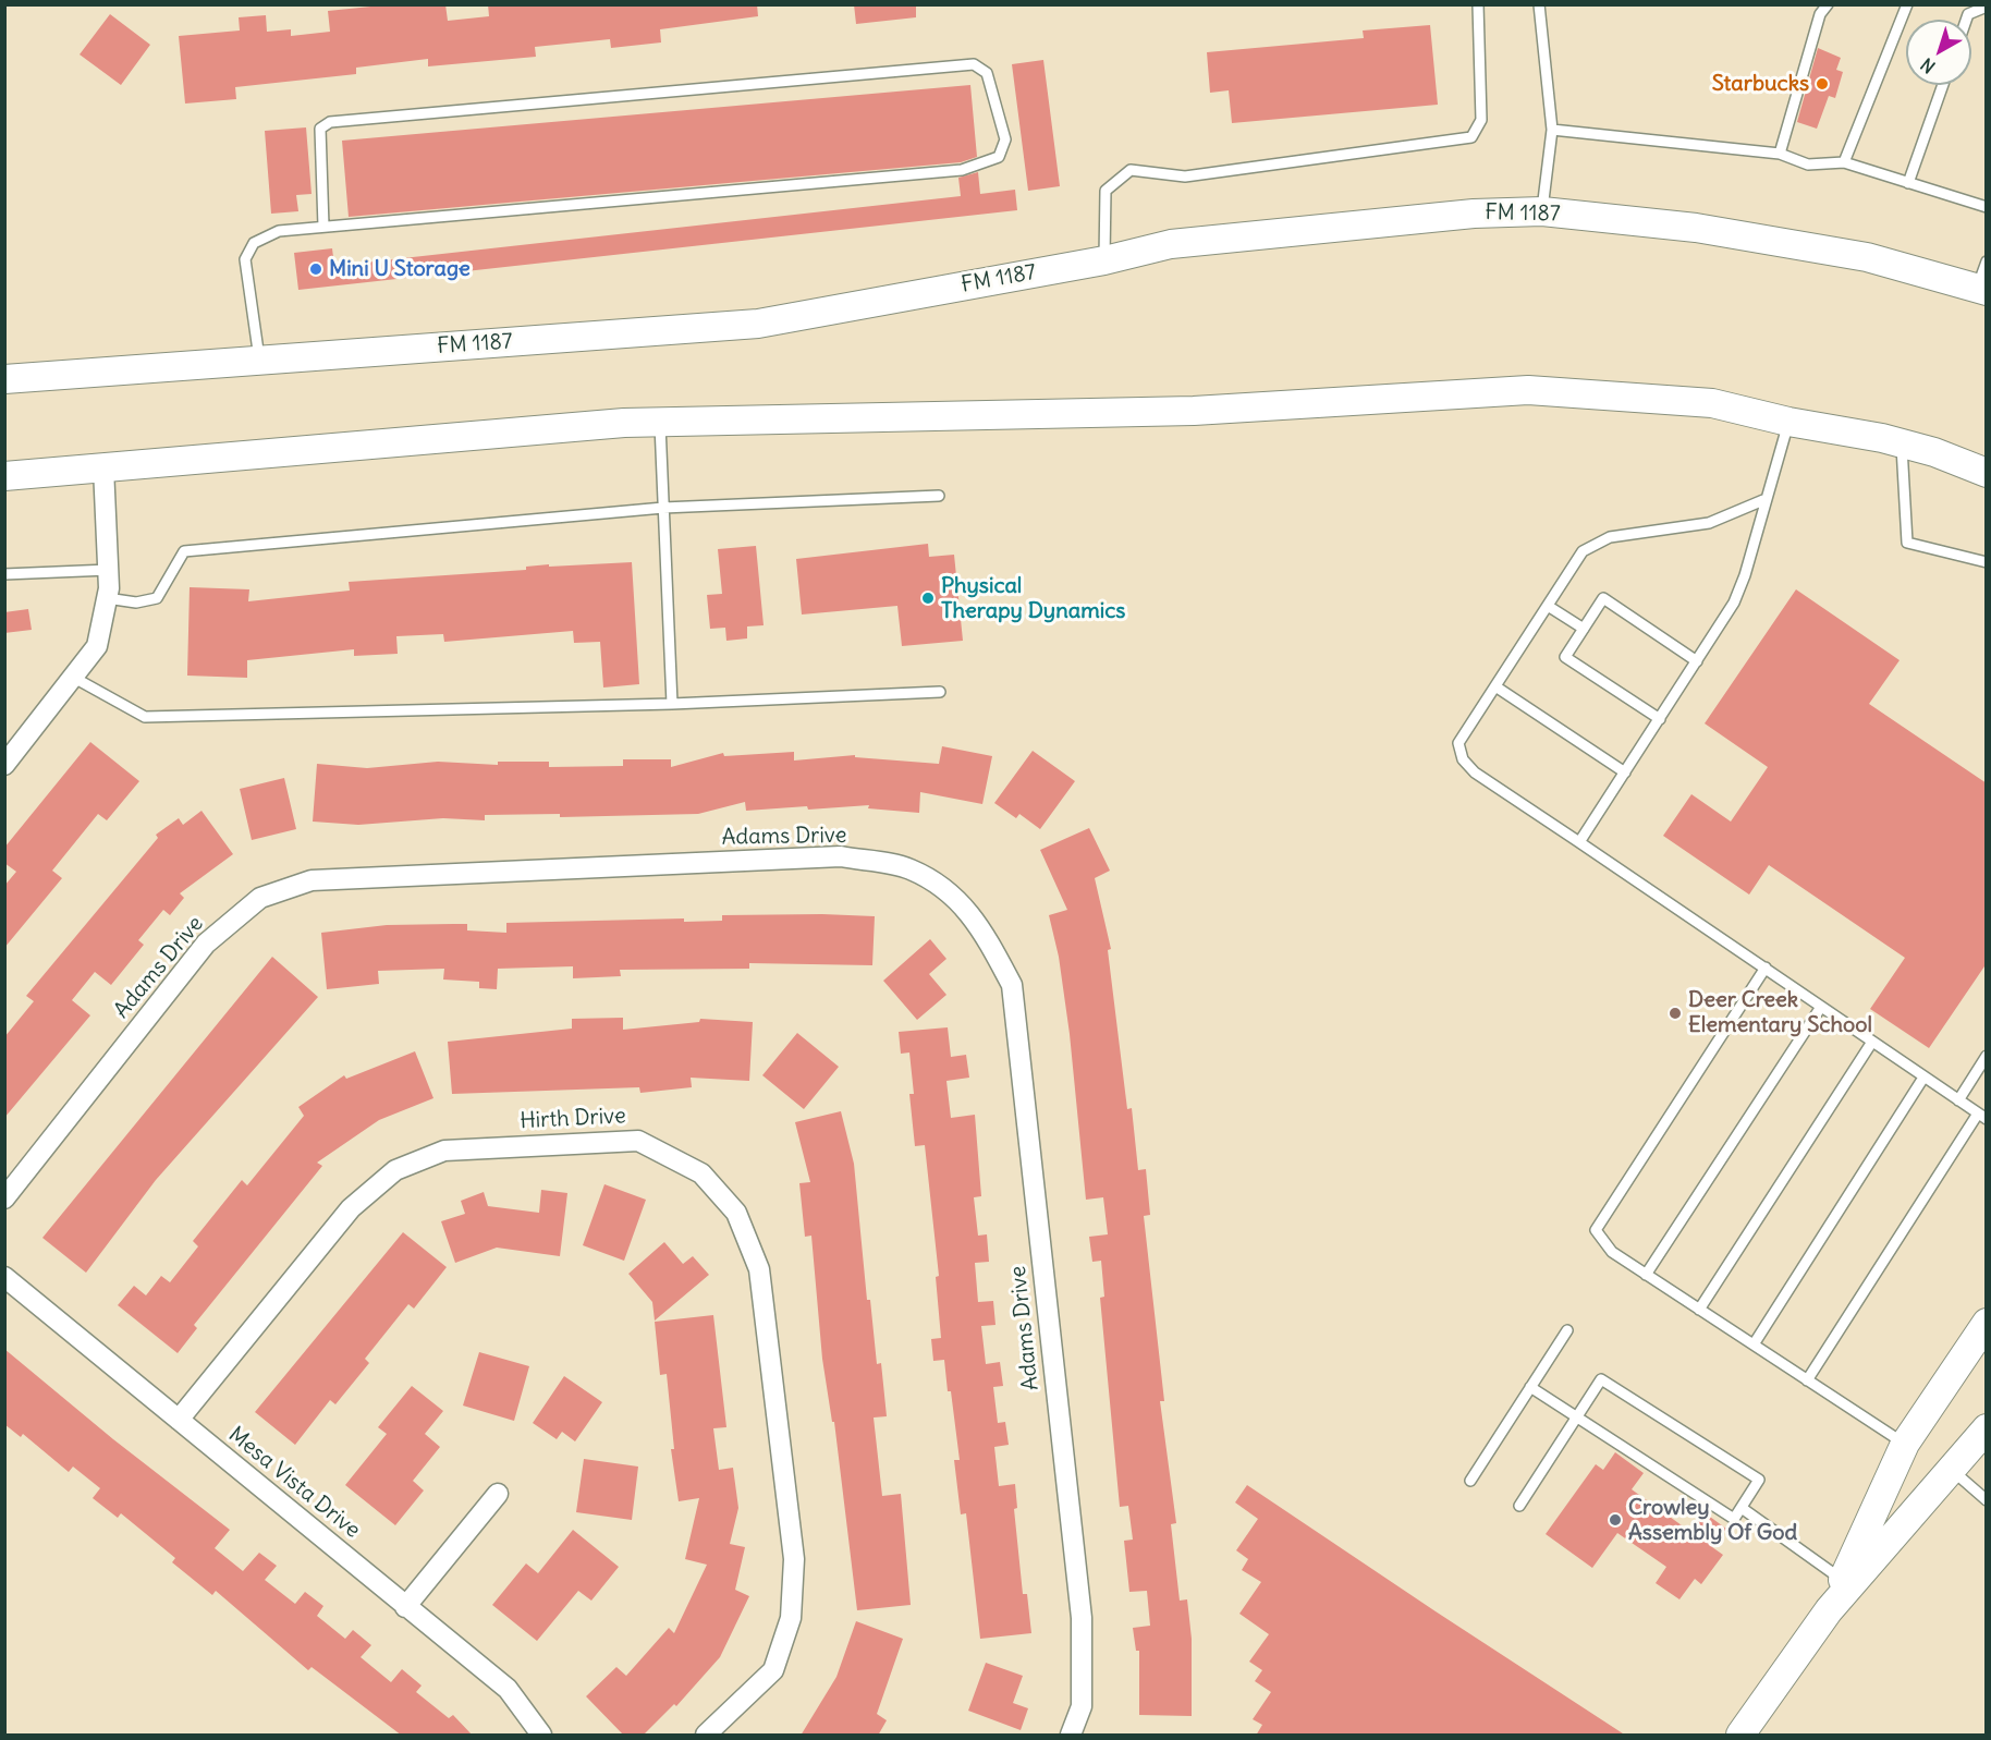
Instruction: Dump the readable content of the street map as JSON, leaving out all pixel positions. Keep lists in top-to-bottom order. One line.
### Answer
{"streets":{"main road":["FM 1187"],"street":["Adams Drive","Hirth Drive","Mesa Vista Drive"]},"crossings":[["Hirth Drive","Mesa Vista Drive"]],"places":["Starbucks","Mini U Storage","Physical Therapy Dynamics","Deer Creek Elementary School","Crowley Assembly Of God"],"north":"bottom left"}
